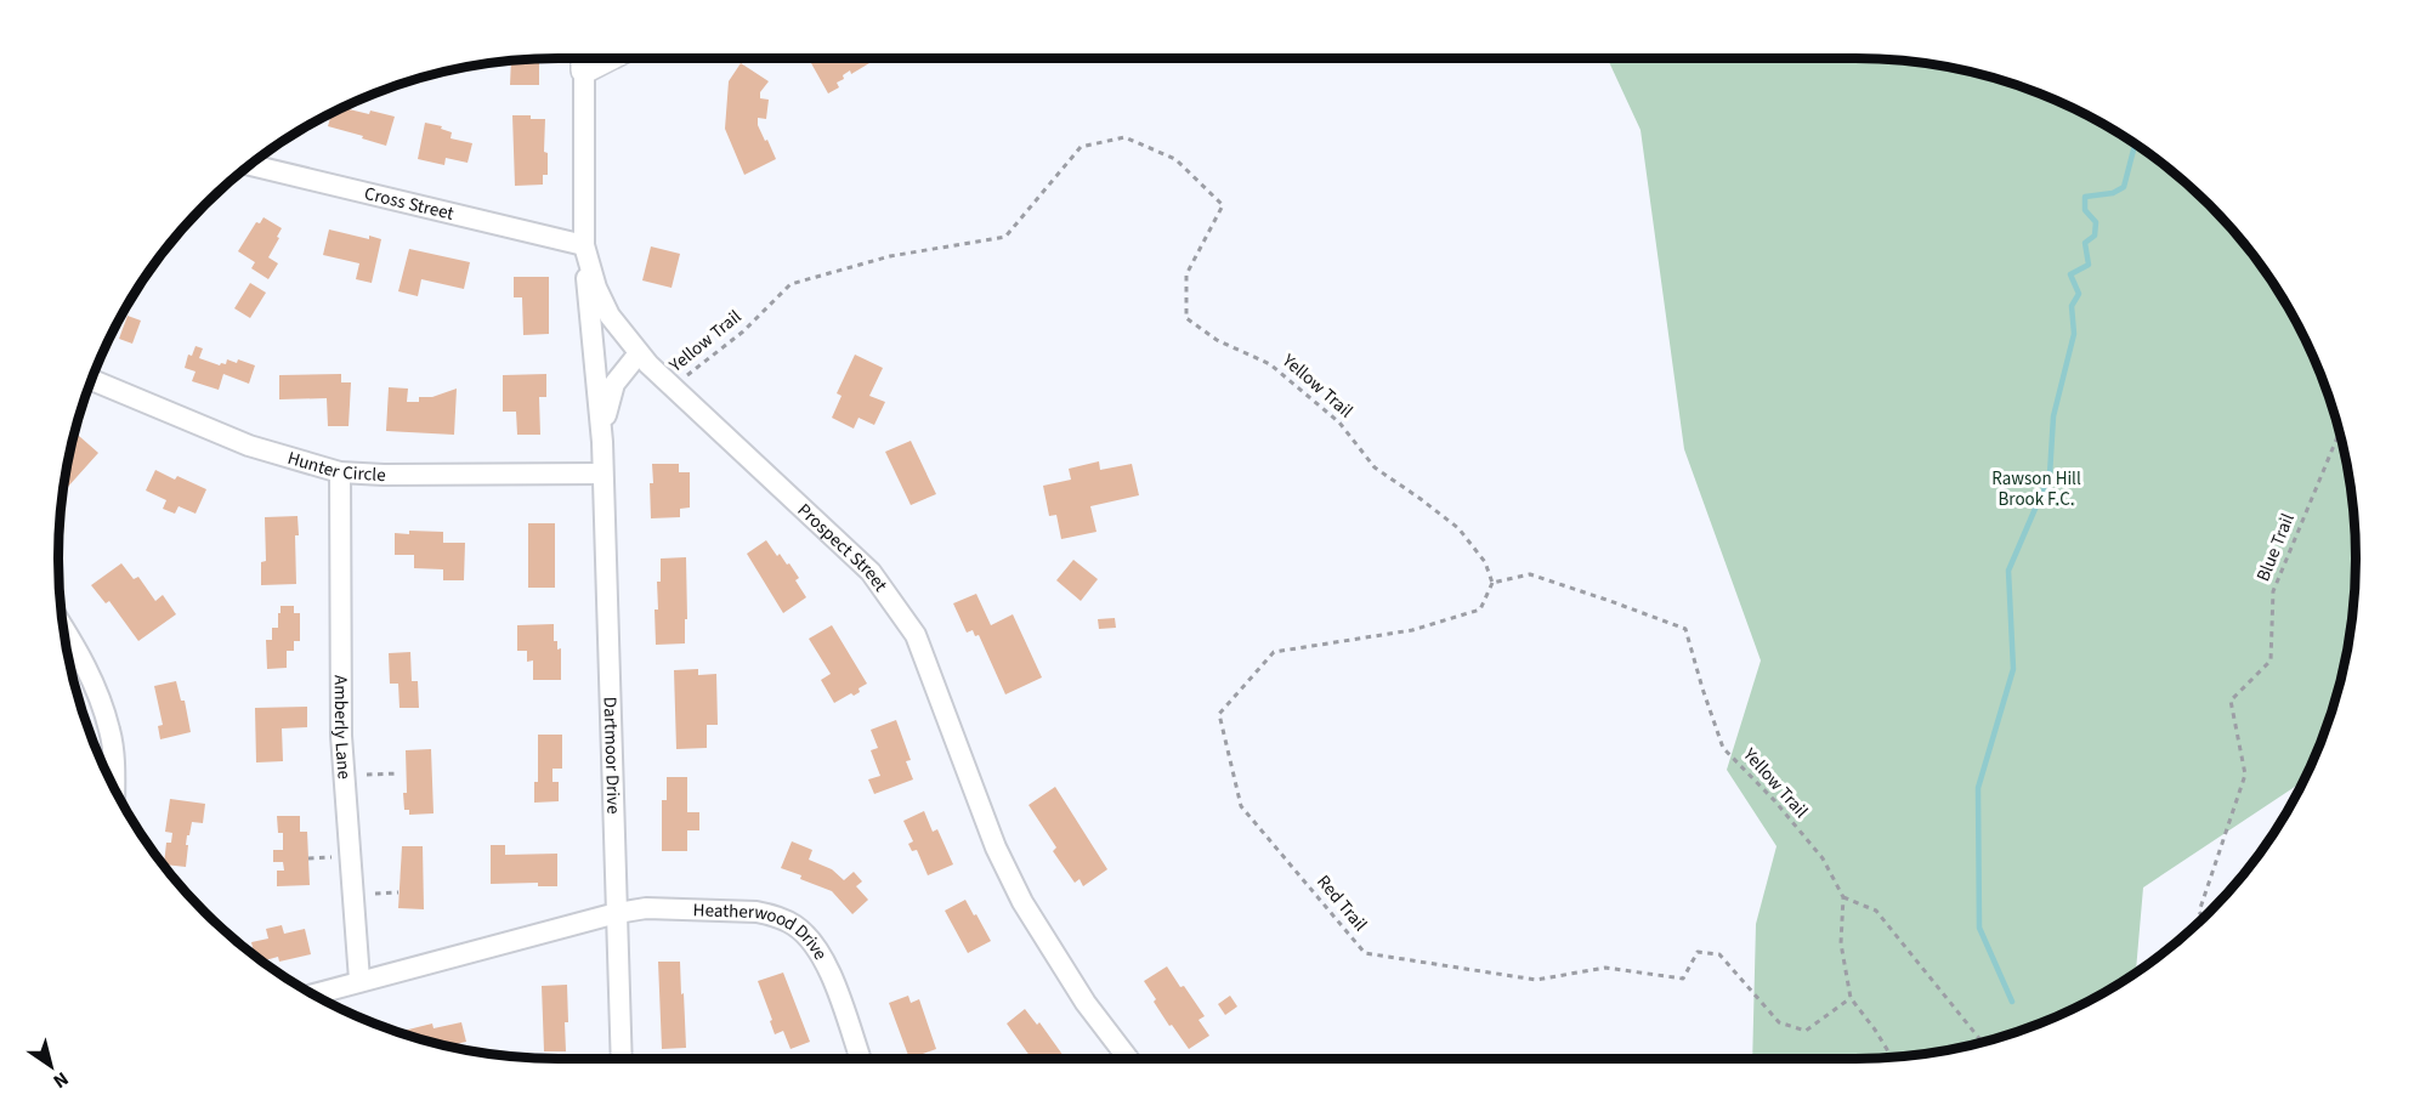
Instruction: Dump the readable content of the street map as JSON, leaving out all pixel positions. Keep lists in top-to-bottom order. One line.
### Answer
{"streets":{"street":["Cross Street","Hunter Circle","Prospect Street","Amberly Lane","Dartmoor Drive","Heatherwood Drive"],"path":["Yellow Trail","Blue Trail","Red Trail"]},"crossings":[["Cross Street","Prospect Street"],["Cross Street","Dartmoor Drive"],["Yellow Trail","Prospect Street"],["Yellow Trail","Red Trail"],["Hunter Circle","Amberly Lane"],["Hunter Circle","Dartmoor Drive"],["Prospect Street","Dartmoor Drive"],["Dartmoor Drive","Heatherwood Drive"]],"parks":["Rawson Hill Brook F.C."],"north":"bottom right"}
